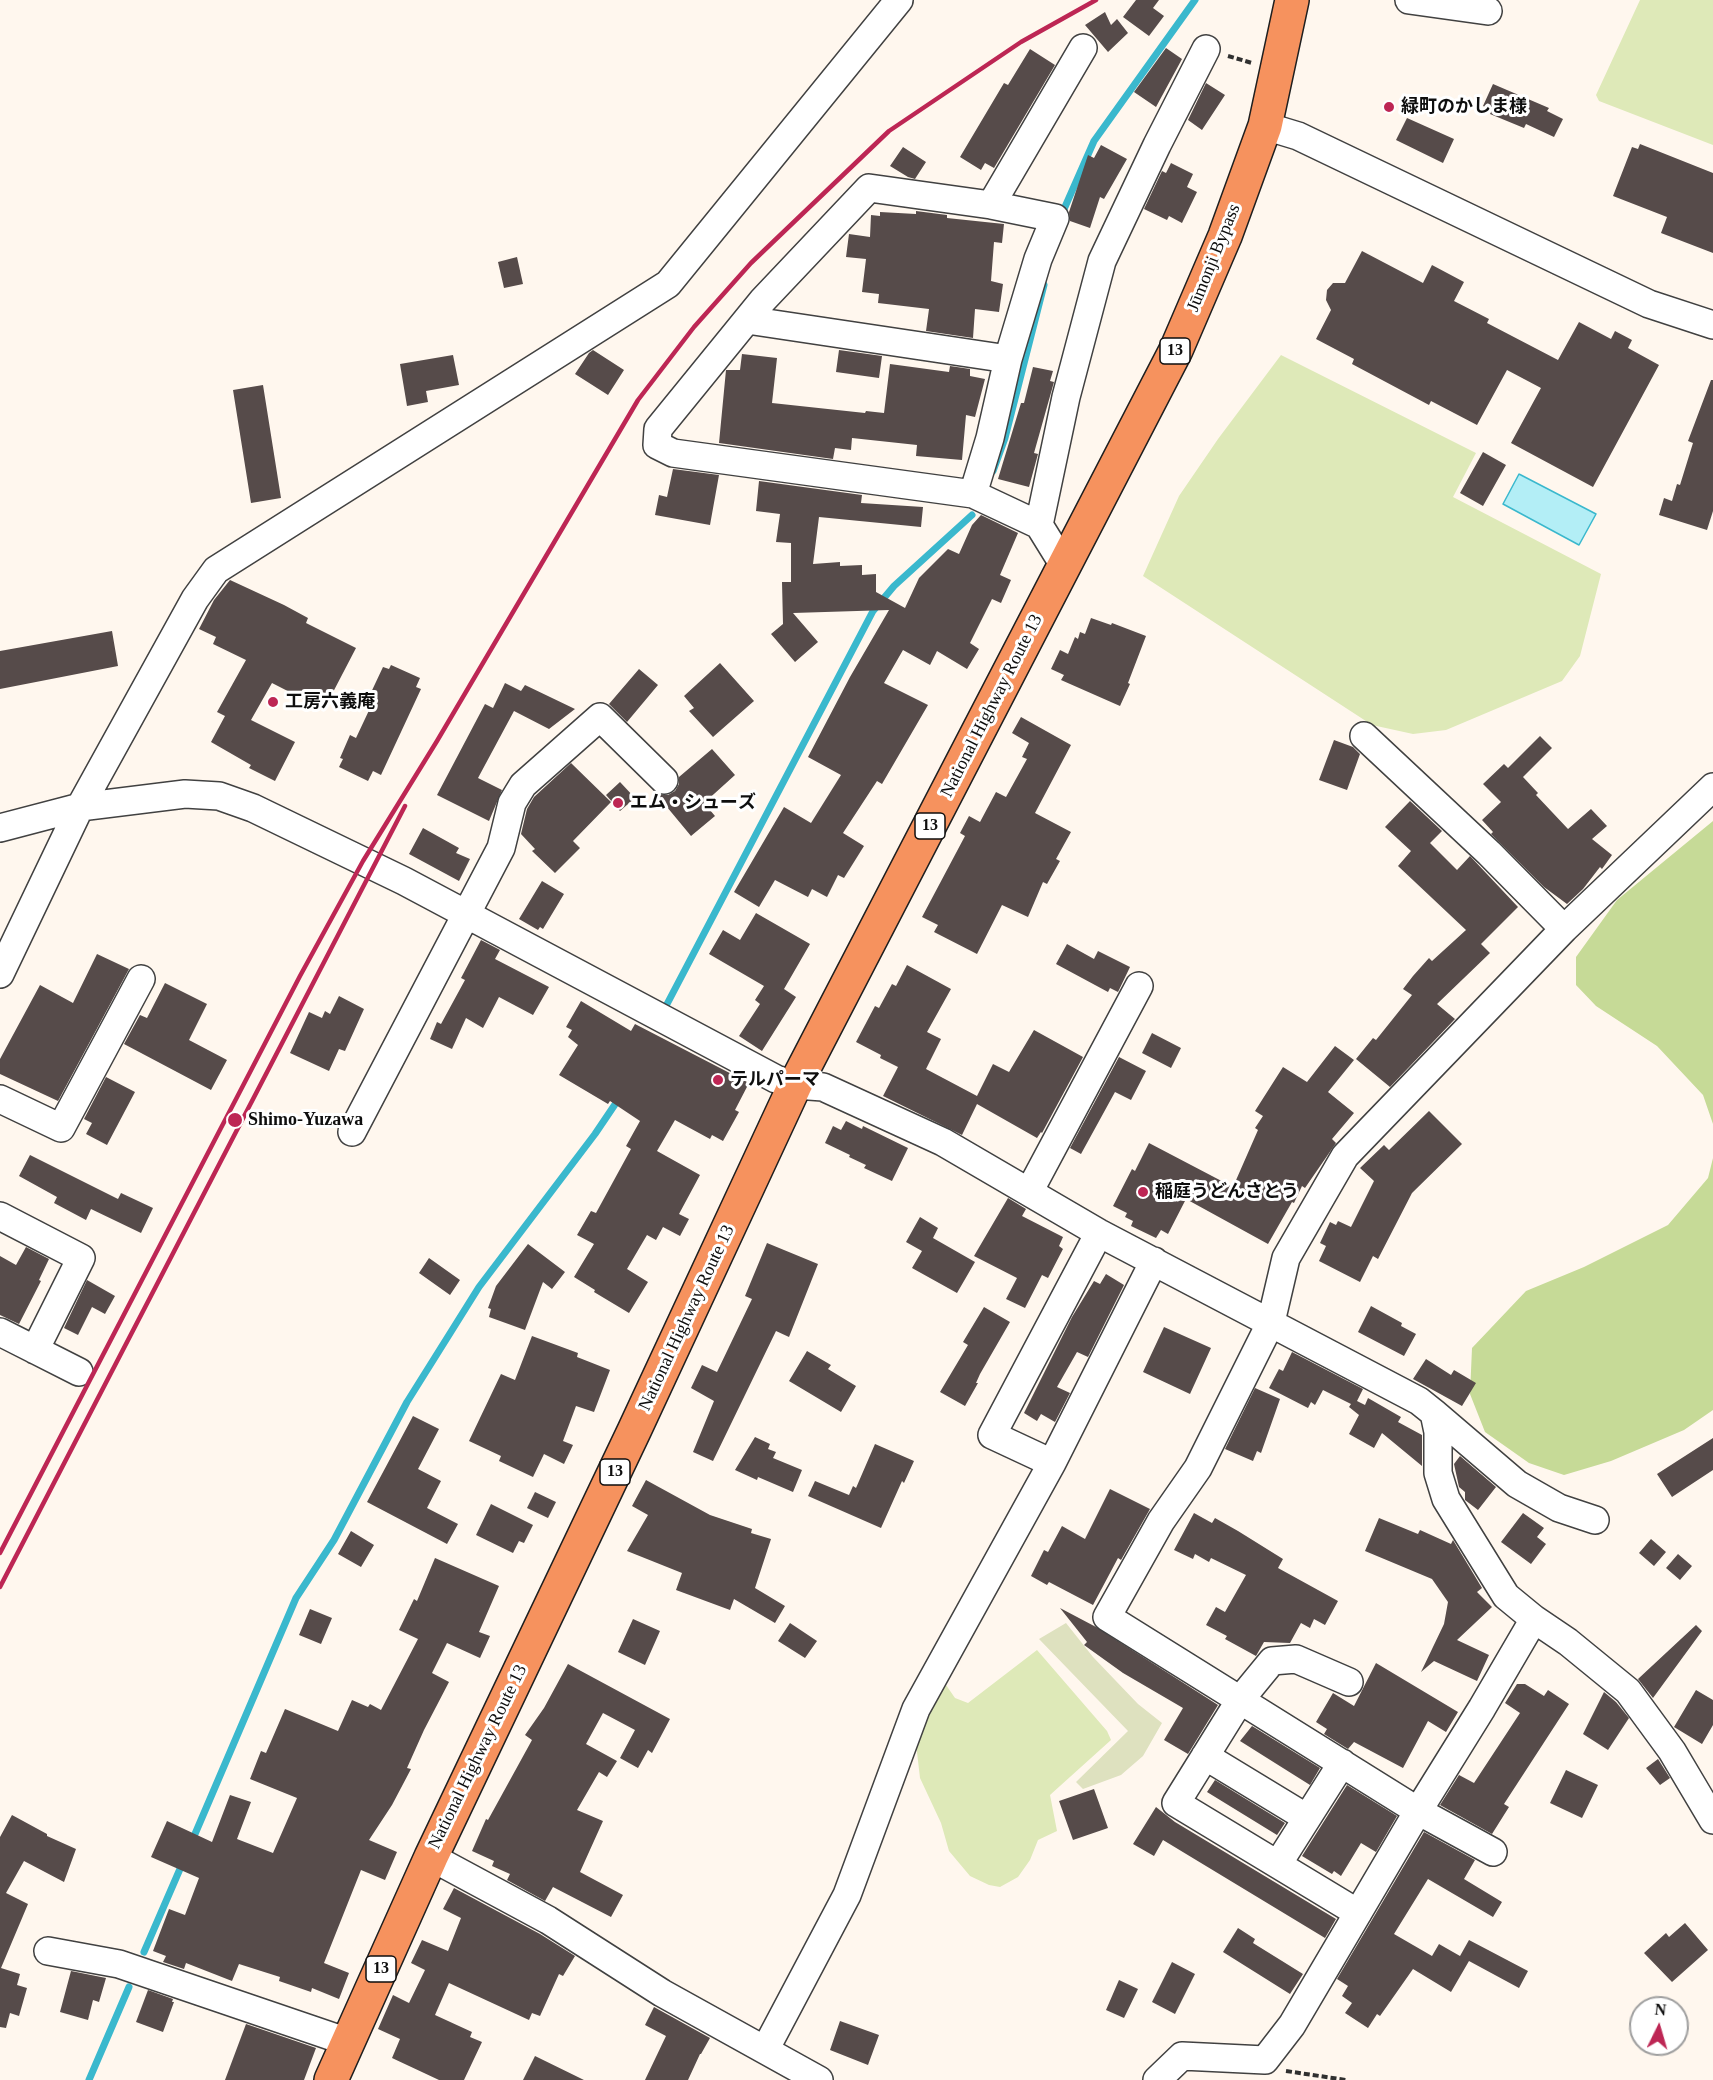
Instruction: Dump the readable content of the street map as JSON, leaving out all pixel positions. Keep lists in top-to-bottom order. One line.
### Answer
{"streets":{"highway":["Jūmonji Bypass","13","National Highway Route 13"]},"crossings":[["Jūmonji Bypass","National Highway Route 13"]],"places":["緑町のかしま様","工房六義庵","エム・シューズ","テルパーマ","Shimo-Yuzawa","稲庭うどんさとう"],"north":"top"}
